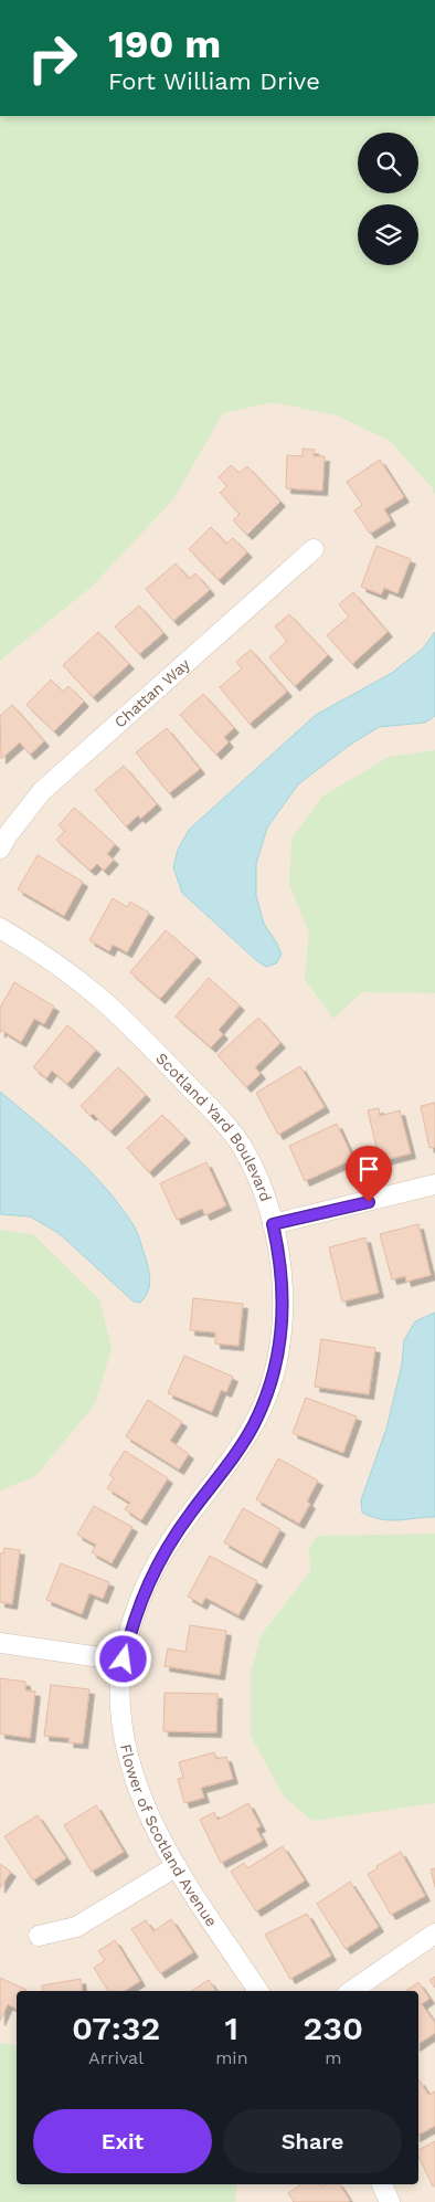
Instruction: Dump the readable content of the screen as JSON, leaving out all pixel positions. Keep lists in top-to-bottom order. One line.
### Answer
{"streets":{"street":["Chattan Way","Scotland Yard Boulevard","Flower of Scotland Avenue"]},"crossings":[["Scotland Yard Boulevard","Flower of Scotland Avenue"]],"page":{"turn":["190 m","Fort William Drive"],"eta":["07:32","Arrival","1","min","230","m"],"buttons":["Exit","Share"]}}
